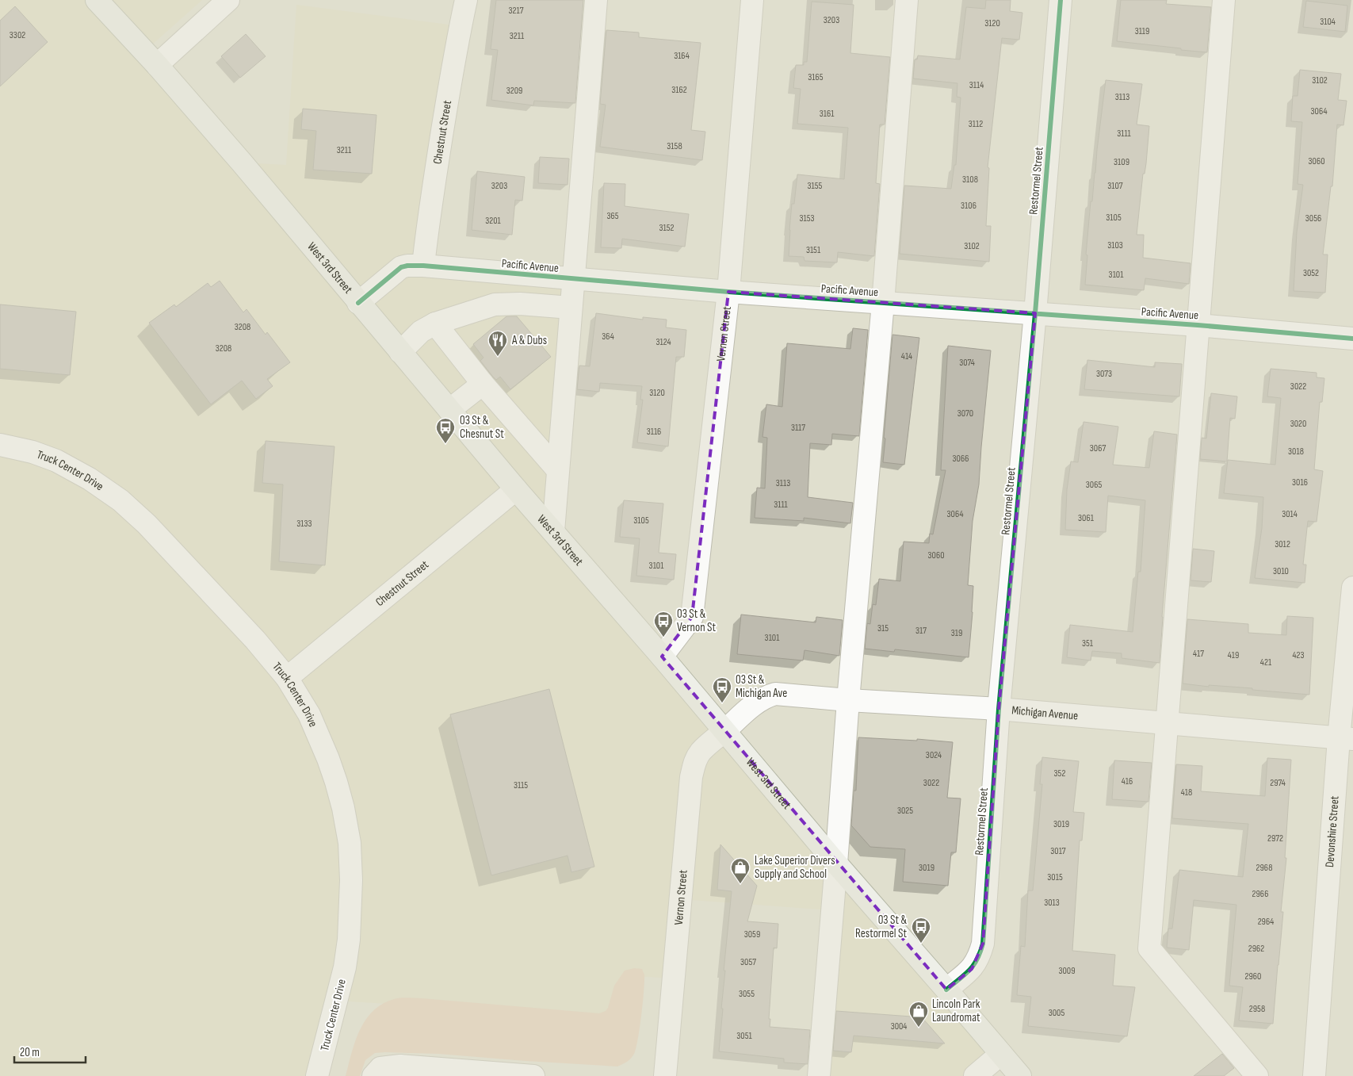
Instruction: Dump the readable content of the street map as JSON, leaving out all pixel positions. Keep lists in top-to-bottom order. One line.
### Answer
{"streets":{"main road":["West 3rd Street"],"street":["Chestnut Street","Restormel Street","Pacific Avenue","Vernon Street","Truck Center Drive","Michigan Avenue","Devonshire Street"]},"crossings":[["Chestnut Street","Pacific Avenue"],["Chestnut Street","West 3rd Street"],["Chestnut Street","Truck Center Drive"],["Restormel Street","Pacific Avenue"],["Restormel Street","West 3rd Street"],["Restormel Street","Michigan Avenue"],["Pacific Avenue","West 3rd Street"],["Pacific Avenue","Vernon Street"],["West 3rd Street","Vernon Street"],["West 3rd Street","Michigan Avenue"],["Vernon Street","Michigan Avenue"],["Michigan Avenue","Devonshire Street"]],"places":{"restaurant":["A & Dubs"],"bus stop":["03 St & Chesnut St","03 St & Vernon St","03 St & Michigan Ave","03 St & Restormel St"],"shop":["Lake Superior Divers Supply and School","Lincoln Park Laundromat"]},"house_numbers":["3217","3203","3104","3120","3119","3302","3211","3164","3165","3102","3114","3162","3209","3113","3064","3161","3112","3111","3158","3211","3060","3109","3108","3203","3155","3107","3106","365","3105","3153","3056","3201","3152","3103","3102","3151","3052","3101","3208","364","3124","3208","414","3074","3073","3022","3120","3070","3020","3117","3116","3067","3018","3066","3016","3113","3065","3111","3064","3014","3061","3105","3133","3012","3060","3101","3010","315","317","319","3101","351","417","419","423","421","3024","352","416","3022","2974","3115","418","3025","3019","2972","3017","3019","2968","3015","2966","3013","2964","3059","2962","3057","3009","2960","3055","2958","3005","3004","3051"],"scale_bar":"20 m"}
